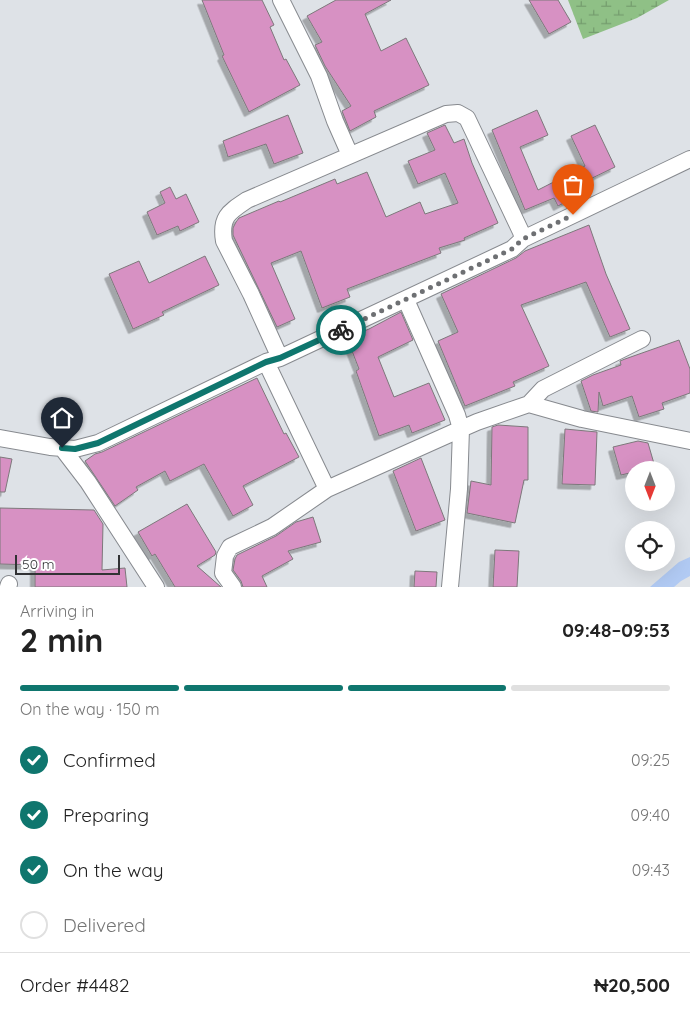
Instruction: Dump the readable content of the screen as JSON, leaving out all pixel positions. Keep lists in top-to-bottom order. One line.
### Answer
{"scale_bar":"50 m","north":"bottom","page":{"scale":"50 m","heading":["2 min","Arriving in","09:48–09:53"],"panel":["Order #4482","₦20,500"],"bar":"On the way · 150 m","list":[["Confirmed","09:25"],["Preparing","09:40"],["On the way","09:43"],"Delivered"]}}
